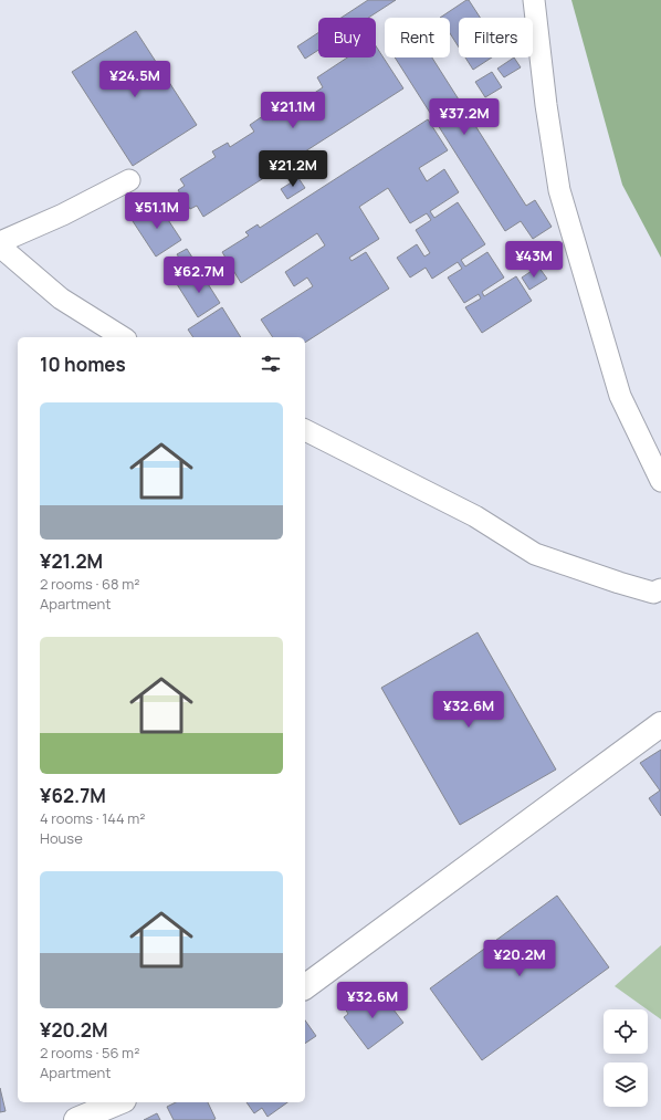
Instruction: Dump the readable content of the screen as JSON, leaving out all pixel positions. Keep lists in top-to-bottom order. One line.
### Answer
{"page":{"chip":["Buy","Rent","Filters"],"price":["¥24.5M","¥21.1M","¥37.2M","¥21.2M","¥51.1M","¥43M","¥62.7M","¥32.6M","¥20.2M","¥32.6M"],"heading":"10 homes","list":[{"name":"¥21.2M","note":"2 rooms · 68 m² · Apartment"},{"name":"¥62.7M","note":"4 rooms · 144 m² · House"},{"name":"¥20.2M","note":"2 rooms · 56 m² · Apartment"}]}}
